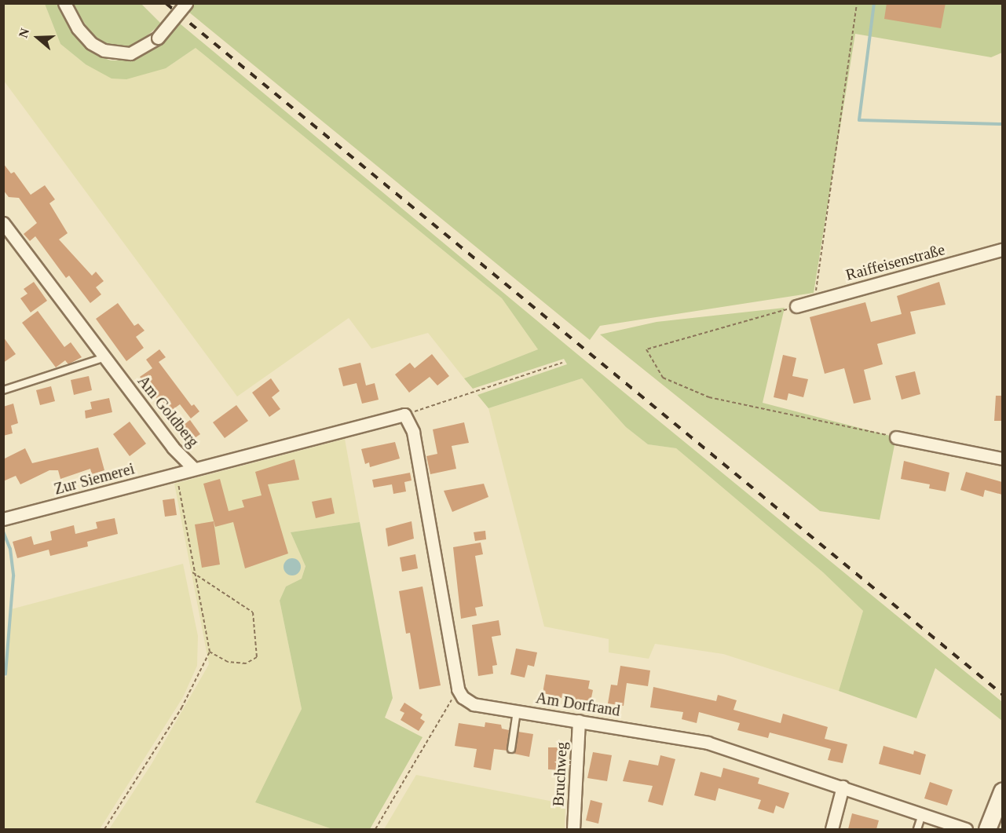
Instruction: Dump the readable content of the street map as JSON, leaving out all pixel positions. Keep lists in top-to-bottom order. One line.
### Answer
{"streets":{"street":["Raiffeisenstraße","Am Goldberg","Zur Siemerei","Am Dorfrand","Bruchweg"]},"crossings":[["Am Goldberg","Zur Siemerei"],["Am Dorfrand","Bruchweg"]],"north":"left"}
